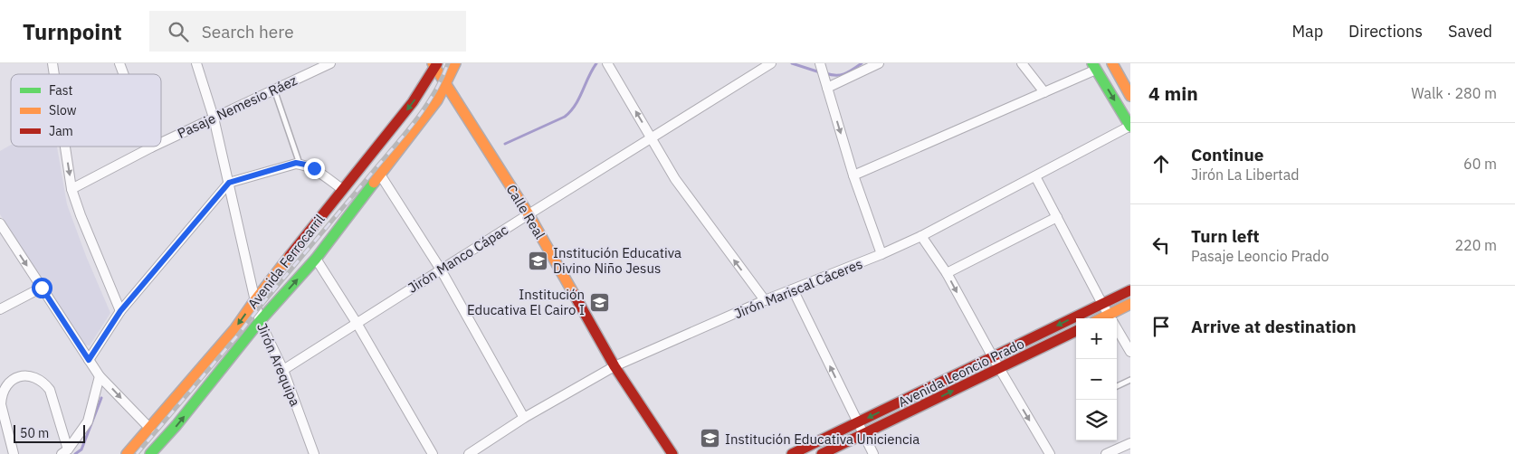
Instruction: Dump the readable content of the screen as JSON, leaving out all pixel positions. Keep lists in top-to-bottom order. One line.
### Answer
{"streets":{"main road":["Calle Real","Avenida Ferrocarril","Avenida Leoncio Prado"],"street":["Pasaje Nemesio Ráez","Jirón Manco Cápac","Jirón Mariscal Cáceres","Jirón Arequipa"]},"crossings":[["Pasaje Nemesio Ráez","Jirón Arequipa"],["Calle Real","Jirón Manco Cápac"],["Calle Real","Avenida Ferrocarril"],["Calle Real","Jirón Mariscal Cáceres"],["Jirón Manco Cápac","Jirón Arequipa"],["Avenida Ferrocarril","Jirón Arequipa"]],"places":{"school or university":["Institución Educativa Divino Niño Jesus","Institución Educativa El Cairo I","Institución Educativa Uniciencia"]},"legend":["Fast","Slow","Jam"],"scale_bar":"50 m","page":{"header":"Turnpoint","search":"Search here","nav":["Map","Directions","Saved"],"heading":["4 min","Walk · 280 m"],"list":[["Continue","Jirón La Libertad","60 m"],["Turn left","Pasaje Leoncio Prado","220 m"],"Arrive at destination"],"map_buttons":["+","−"],"scale":"50 m"}}
